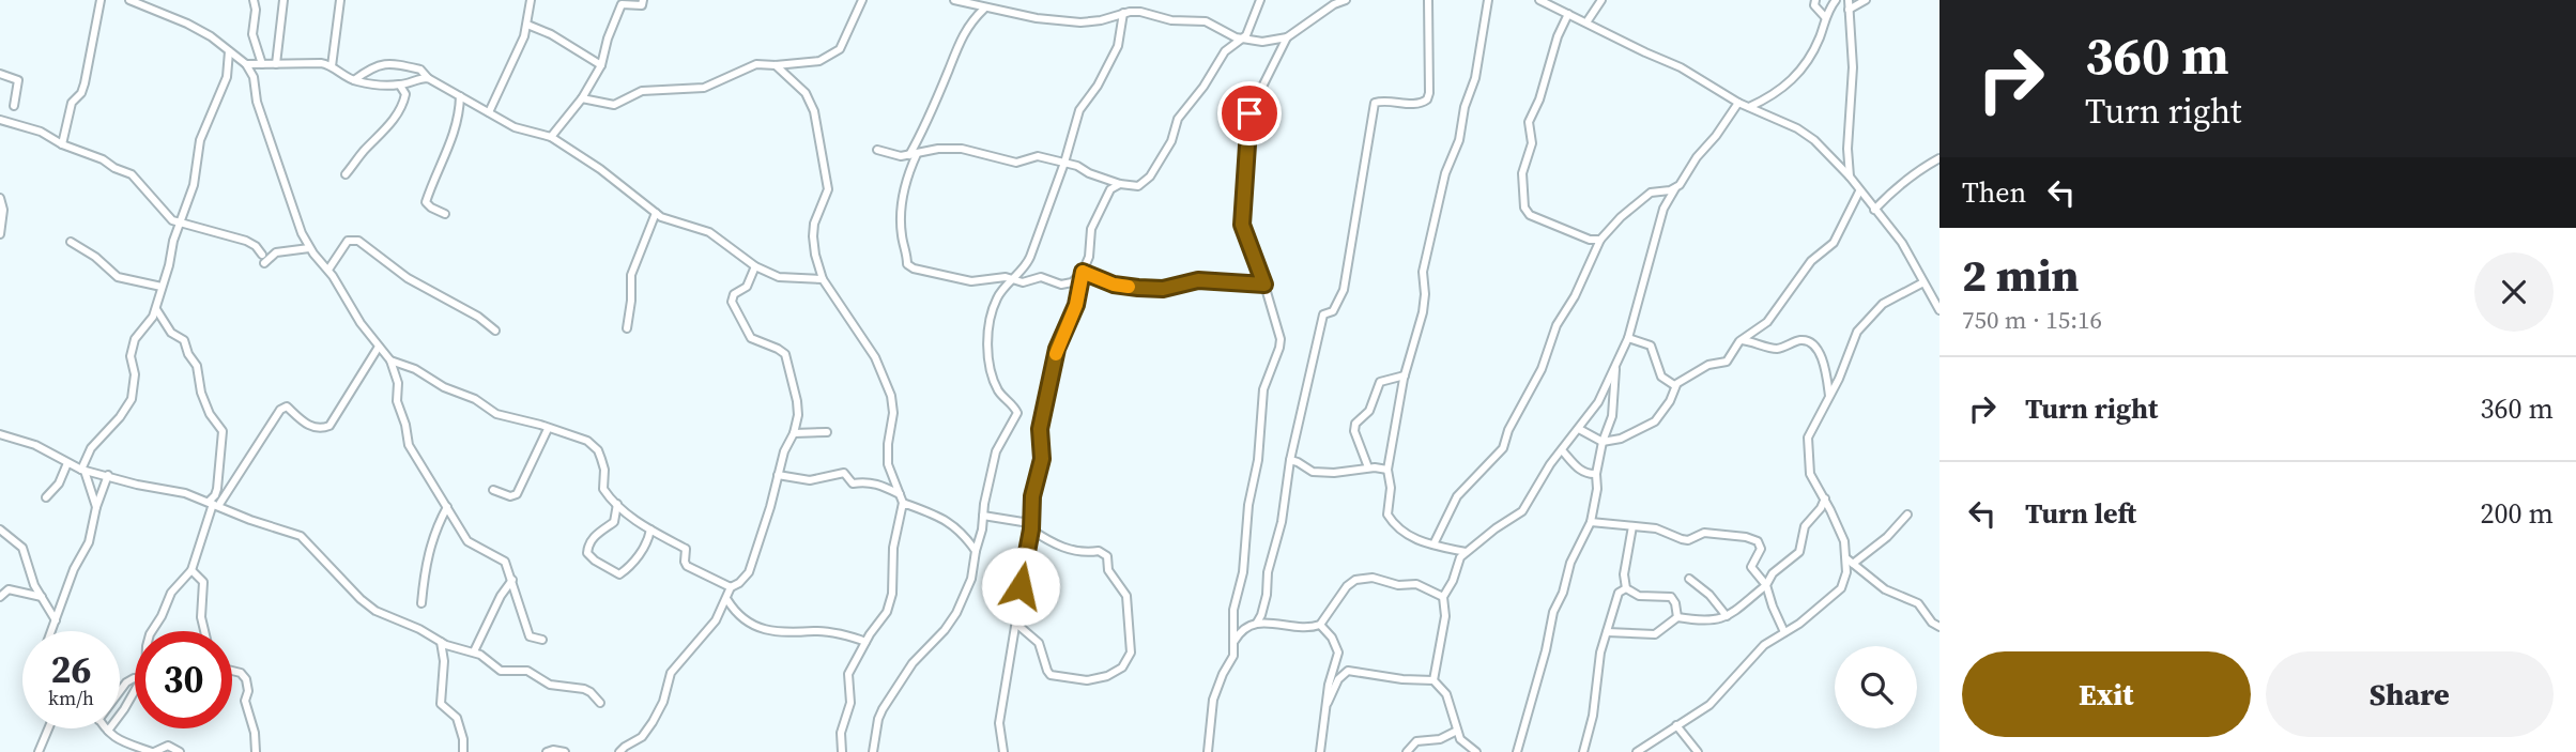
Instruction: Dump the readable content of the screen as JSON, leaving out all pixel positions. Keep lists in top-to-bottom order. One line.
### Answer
{"page":{"turn":["360 m","Turn right"],"then":"Then","heading":["2 min","750 m · 15:16"],"list":[{"name":"Turn right","value":"360 m"},{"name":"Turn left","value":"200 m"}],"speed":"26 km/h","limit":"30","buttons":["Exit","Share"]}}
